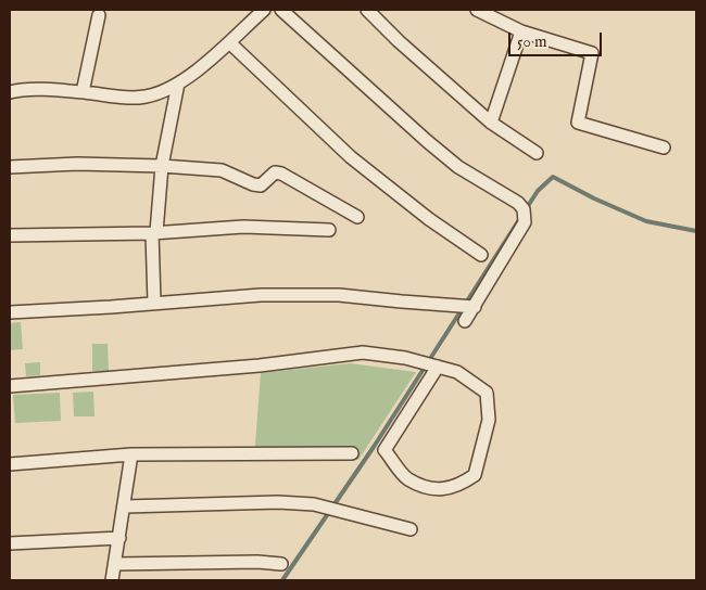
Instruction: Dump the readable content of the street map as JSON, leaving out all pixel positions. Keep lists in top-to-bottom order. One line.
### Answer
{"scale_bar":"50 m"}
